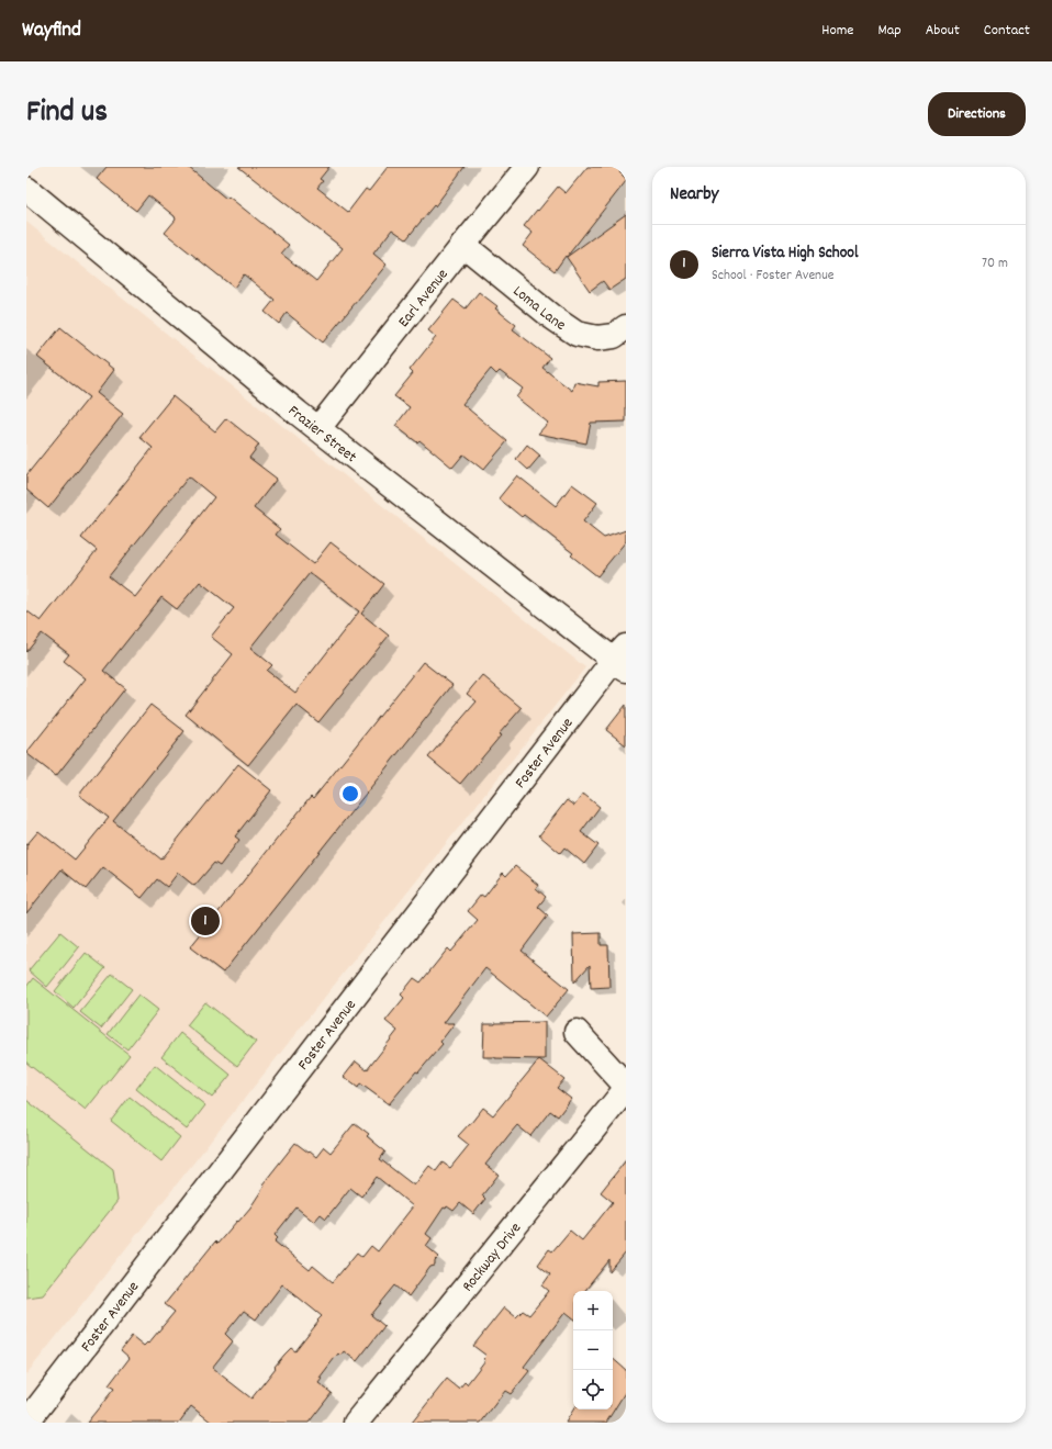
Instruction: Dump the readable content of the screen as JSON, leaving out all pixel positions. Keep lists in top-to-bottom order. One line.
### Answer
{"streets":{"street":["Earl Avenue","Loma Lane","Frazier Street","Foster Avenue","Rockway Drive"]},"crossings":[["Earl Avenue","Loma Lane"],["Earl Avenue","Frazier Street"],["Frazier Street","Foster Avenue"]],"page":{"header":"Wayfind","nav":["Home","Map","About","Contact"],"title":"Find us","buttons":"Directions","heading":"Nearby","list":[{"mark":"1","name":"Sierra Vista High School","note":"School · Foster Avenue","value":"70 m"}],"pins":"1","map_buttons":["+","−"]}}
